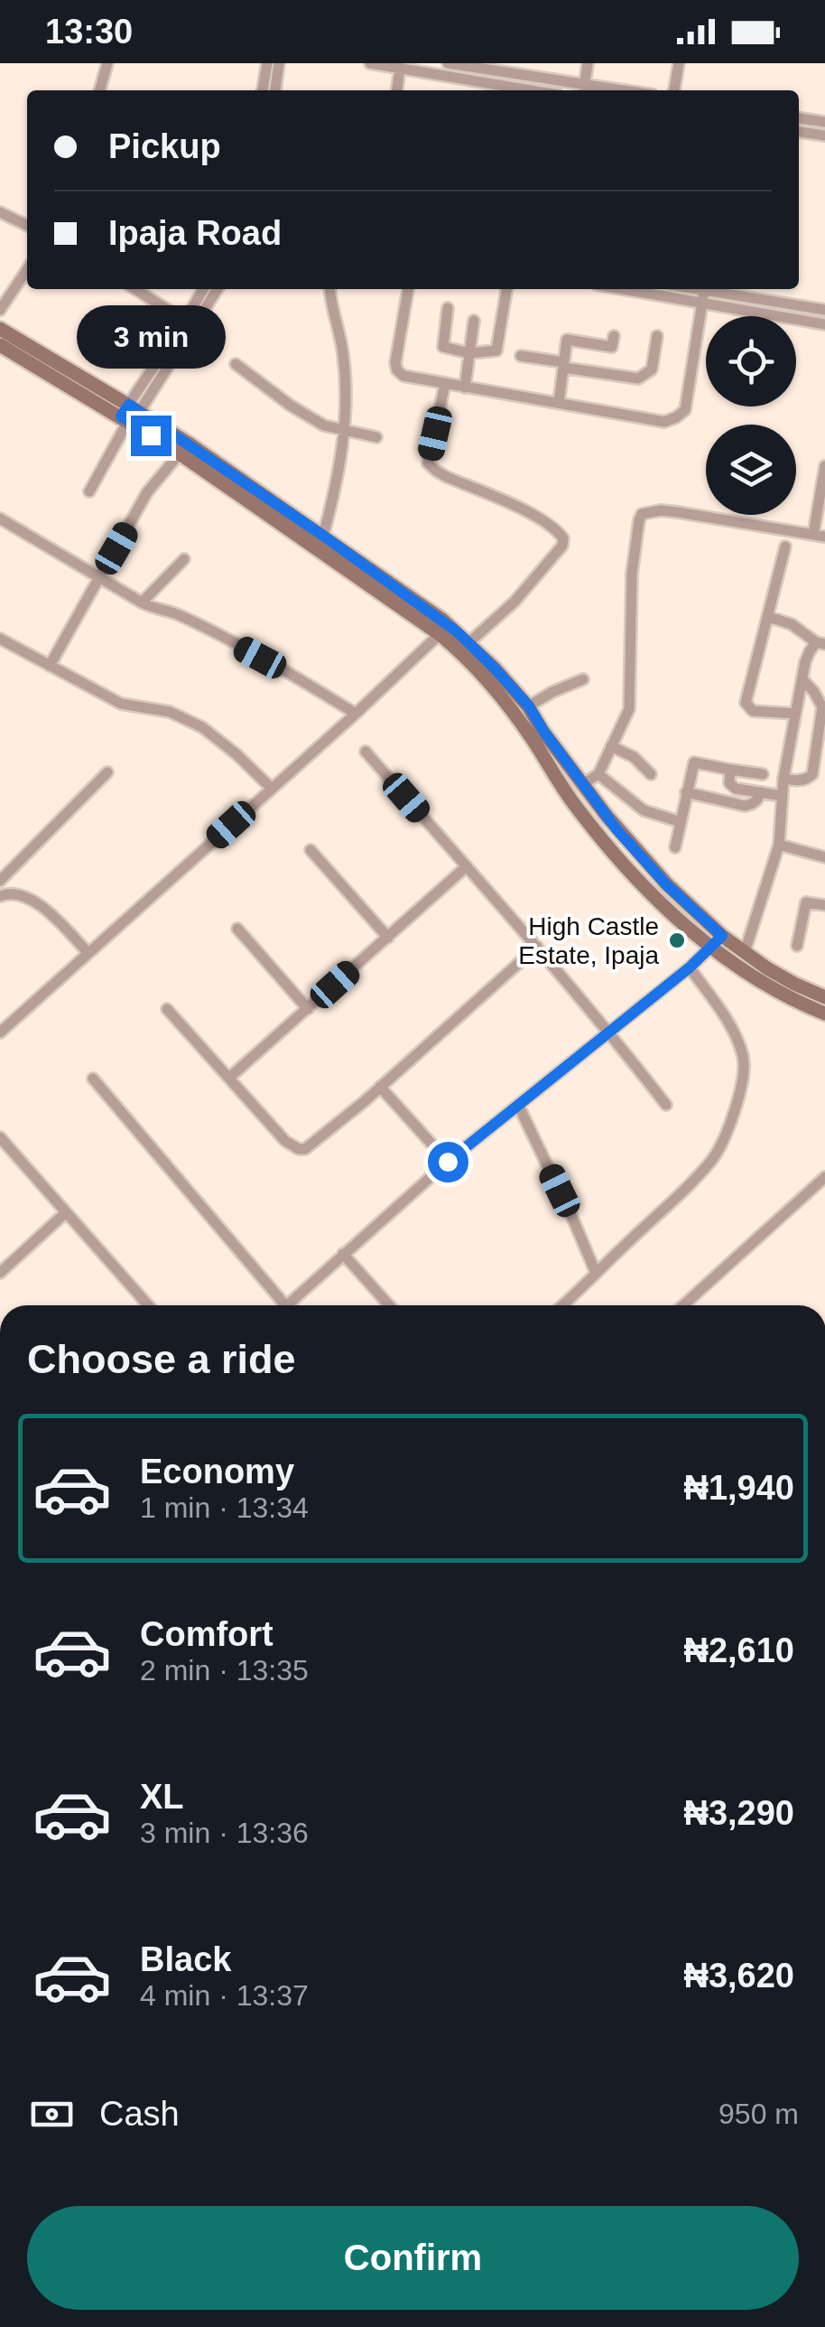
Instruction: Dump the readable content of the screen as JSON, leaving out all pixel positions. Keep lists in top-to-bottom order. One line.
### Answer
{"places":["High Castle Estate, Ipaja"],"page":{"status":"13:30","banner":["Pickup","Ipaja Road"],"bubble":"3 min","heading":"Choose a ride","list":[{"name":"Economy","note":"1 min · 13:34","value":"₦1,940"},{"name":"Comfort","note":"2 min · 13:35","value":"₦2,610"},{"name":"XL","note":"3 min · 13:36","value":"₦3,290"},{"name":"Black","note":"4 min · 13:37","value":"₦3,620"}],"pay":["Cash","950 m"],"buttons":"Confirm"}}
